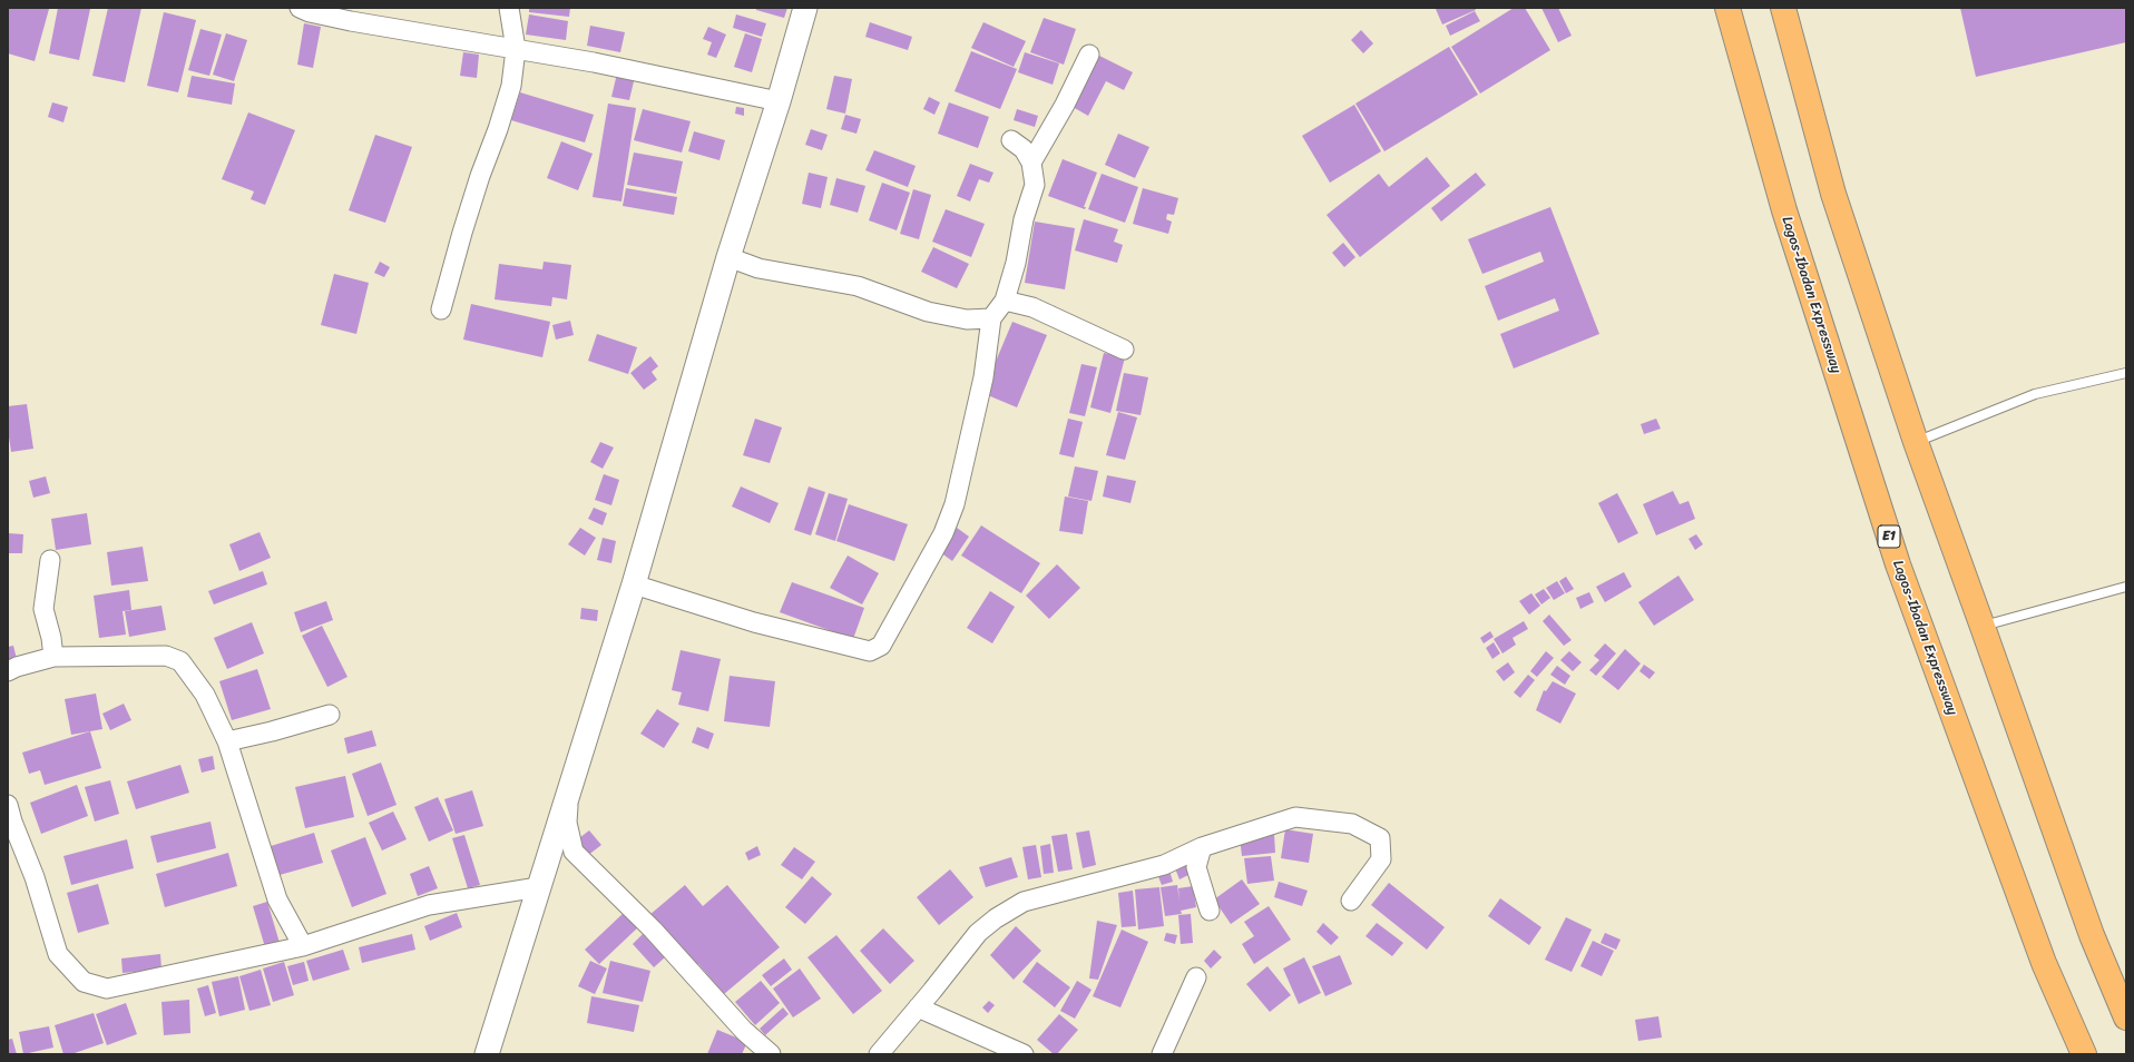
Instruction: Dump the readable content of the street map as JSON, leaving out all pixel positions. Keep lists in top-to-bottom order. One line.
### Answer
{"streets":{"highway":["Lagos-Ibadan Expressway","E1"]}}
